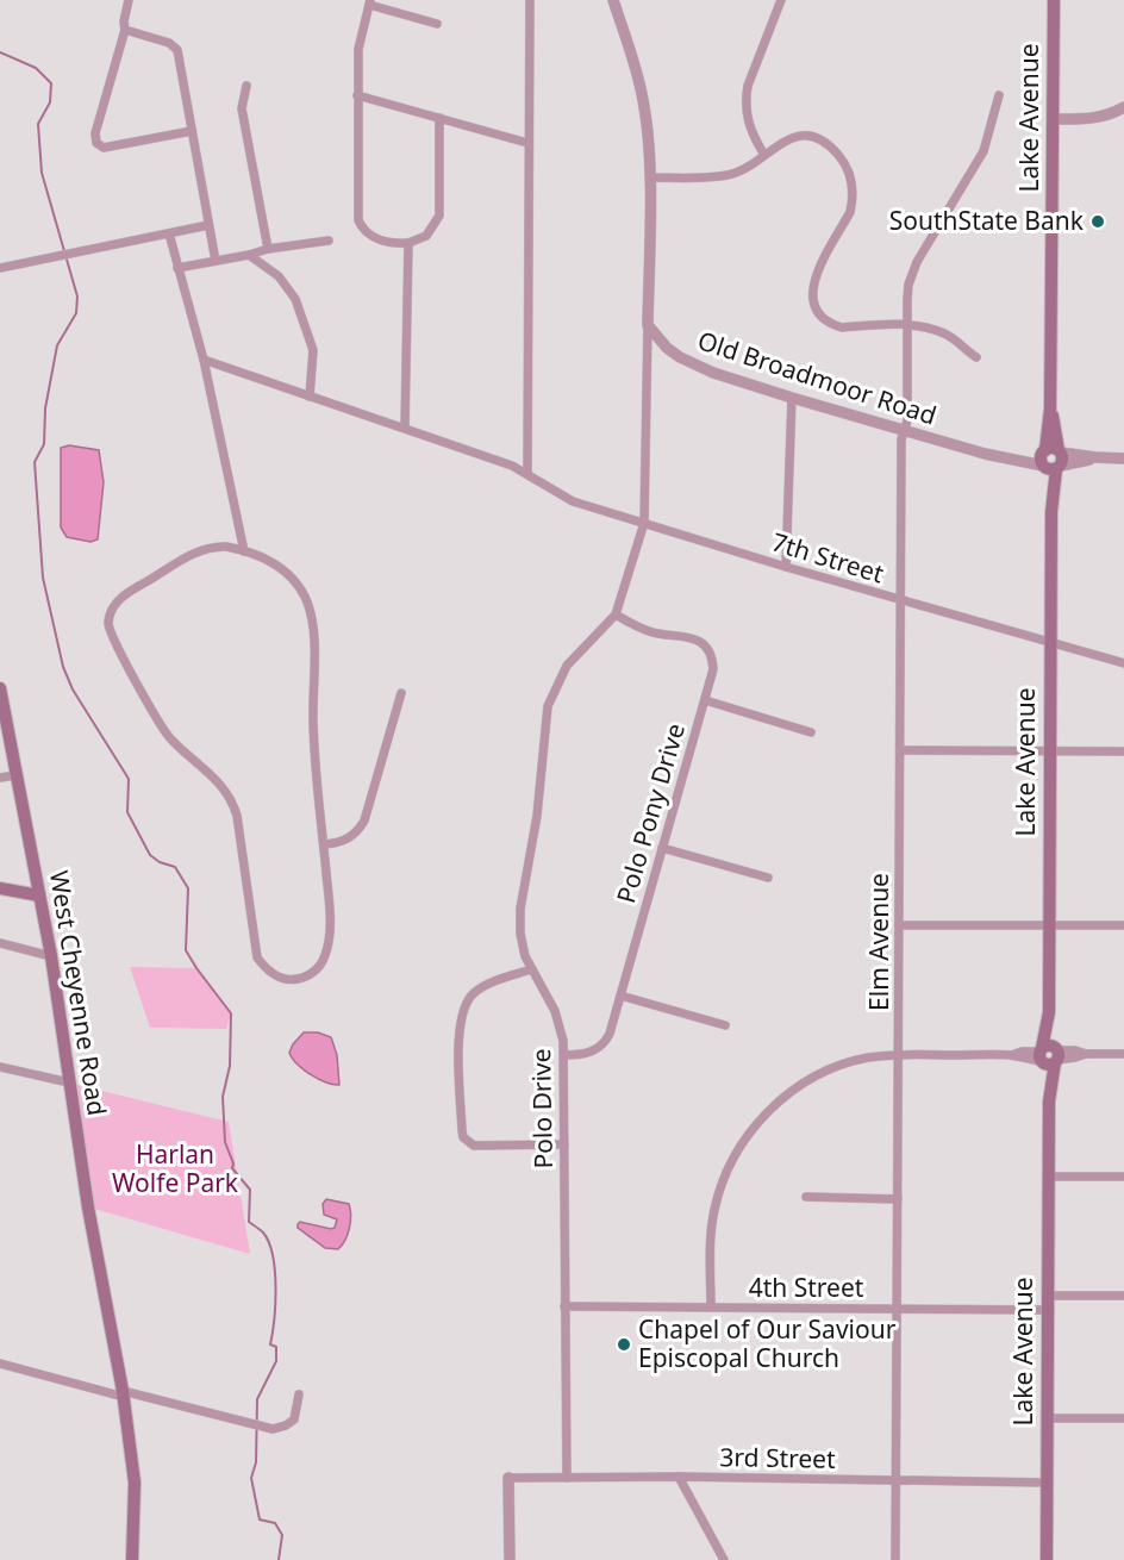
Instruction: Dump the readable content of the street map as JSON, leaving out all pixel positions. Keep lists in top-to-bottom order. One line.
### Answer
{"streets":{"main road":["Lake Avenue","West Cheyenne Road"],"street":["Old Broadmoor Road","7th Street","Polo Pony Drive","Elm Avenue","Polo Drive","4th Street","3rd Street"]},"crossings":[["Lake Avenue","Old Broadmoor Road"],["Lake Avenue","7th Street"],["Lake Avenue","4th Street"],["Lake Avenue","3rd Street"],["Old Broadmoor Road","Elm Avenue"],["Old Broadmoor Road","Polo Drive"],["7th Street","Elm Avenue"],["7th Street","Polo Drive"],["Polo Pony Drive","Polo Drive"],["Elm Avenue","4th Street"],["Elm Avenue","3rd Street"],["Polo Drive","4th Street"],["Polo Drive","3rd Street"]],"parks":["Harlan Wolfe Park"],"places":["SouthState Bank","Chapel of Our Saviour Episcopal Church"]}
